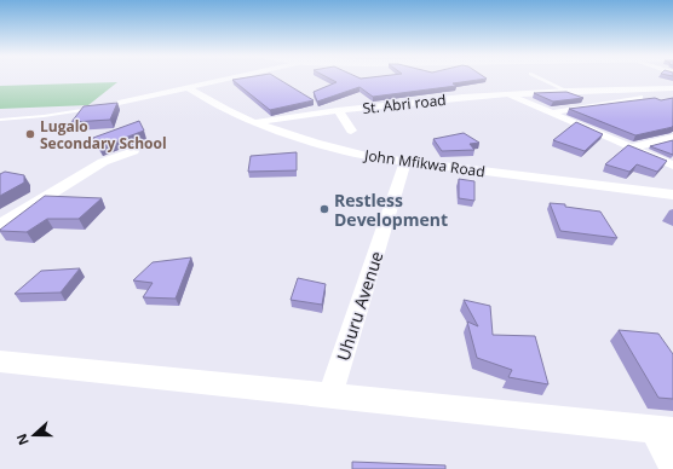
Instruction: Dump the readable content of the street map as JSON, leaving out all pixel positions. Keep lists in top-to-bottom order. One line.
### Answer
{"streets":{"street":["St. Abri road","John Mfikwa Road","Uhuru Avenue"]},"crossings":[["St. Abri road","John Mfikwa Road"],["John Mfikwa Road","Uhuru Avenue"]],"places":["Lugalo Secondary School","Restless Development"],"north":"left"}
